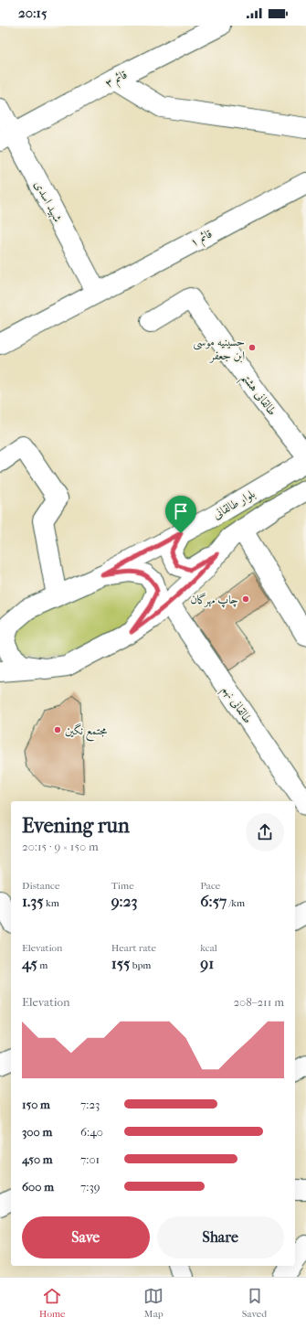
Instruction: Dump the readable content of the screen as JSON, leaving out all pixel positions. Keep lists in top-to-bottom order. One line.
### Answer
{"streets":{"street":["قائم ٣","شهید اسدی","قائم ١","طالقانی هشتم","بلوار طالقانی","طالقانی نهم"]},"crossings":[["قائم ٣","شهید اسدی"],["شهید اسدی","قائم ١"],["بلوار طالقانی","طالقانی نهم"]],"places":["حسینیه موسی ابن جعفر","چاپ مهرگان","مجتمع نگین"],"page":{"status":"20:15","heading":["Evening run","20:15 · 9 × 150 m"],"stats":[["Distance","1.35 km"],["Time","9:23"],["Pace","6:57 /km"],["Elevation","45 m"],["Heart rate","155 bpm"],["kcal","91"]],"chart":["Elevation","208–211 m"],"list":[{"name":"150 m","note":"7:23"},{"name":"300 m","note":"6:40"},{"name":"450 m","note":"7:01"},{"name":"600 m","note":"7:39"}],"buttons":["Save","Share"],"tabs":["Home","Map","Saved"]}}
